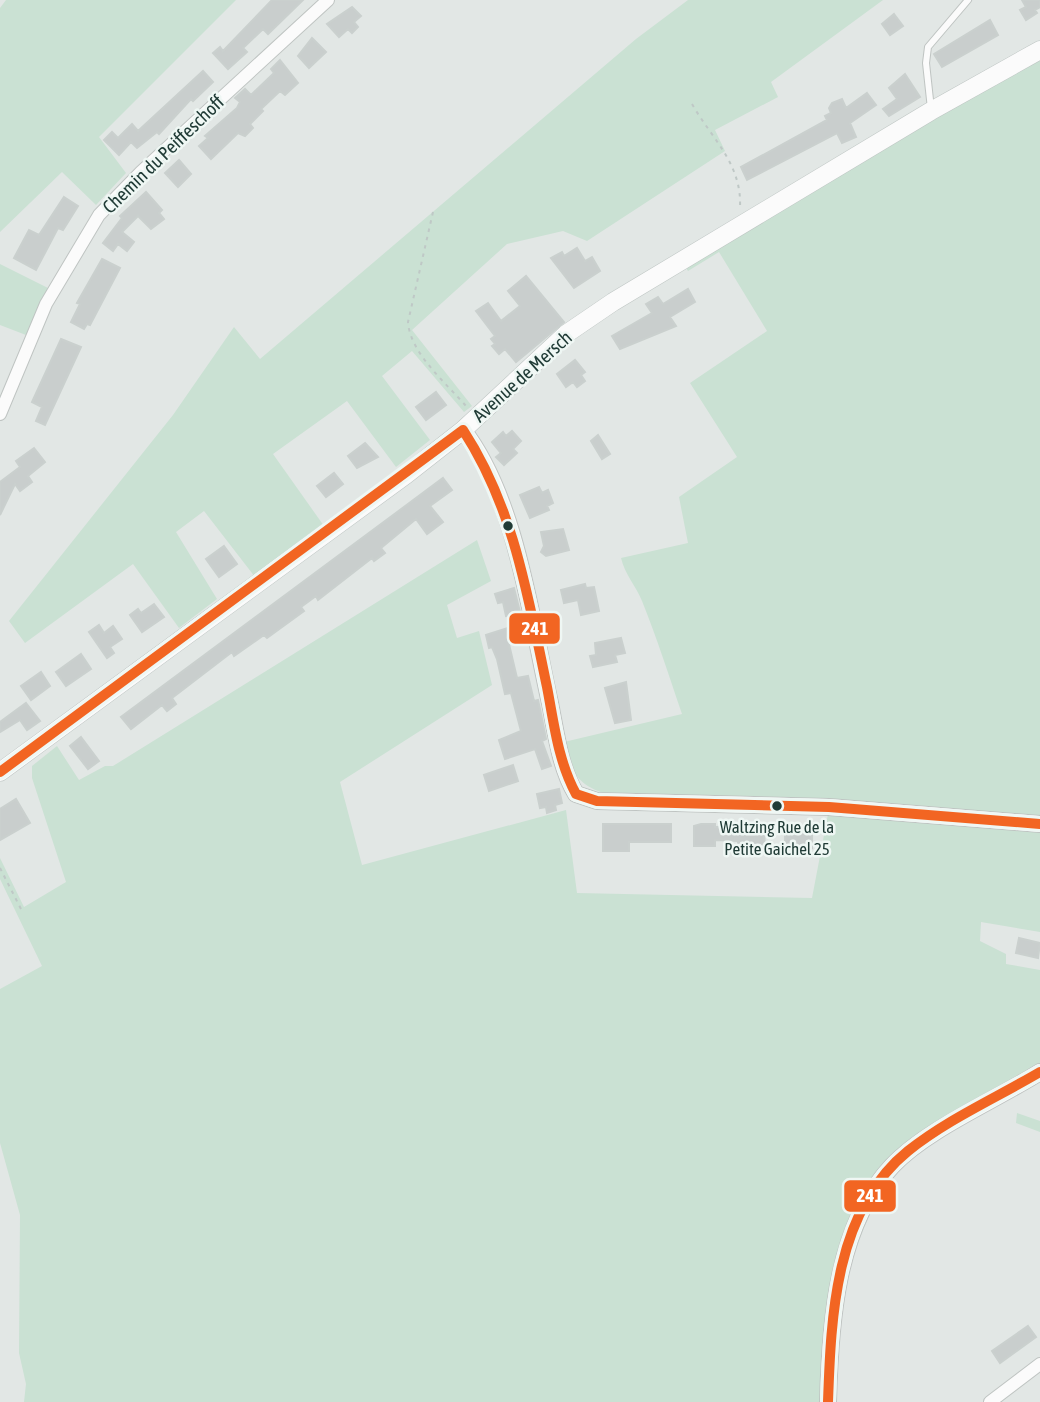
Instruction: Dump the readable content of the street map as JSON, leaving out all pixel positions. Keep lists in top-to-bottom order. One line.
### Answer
{"streets":{"main road":["Avenue de Mersch"],"street":["Chemin du Peiffeschoff"]},"places":["Waltzing Rue de la Petite Gaichel 25"],"lines":["transit line 241"]}
